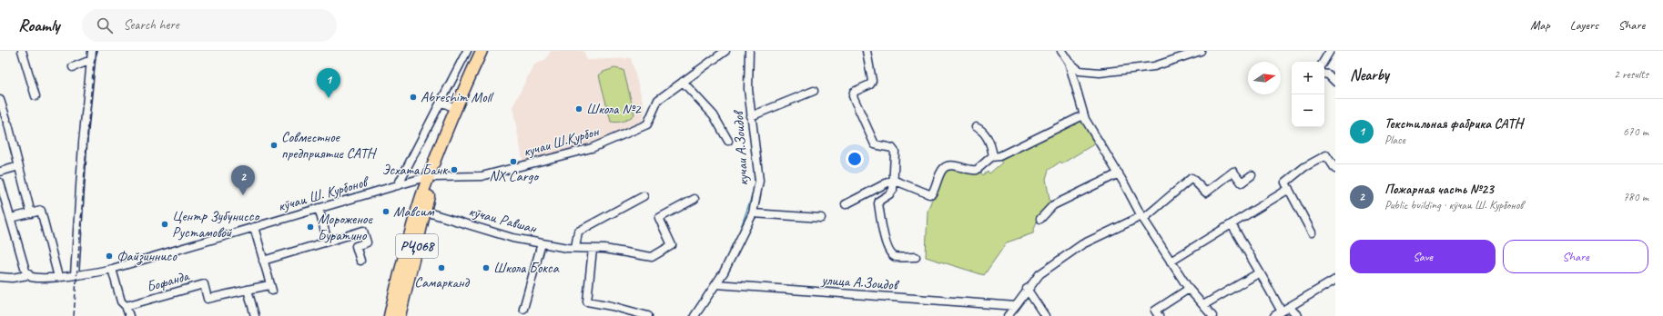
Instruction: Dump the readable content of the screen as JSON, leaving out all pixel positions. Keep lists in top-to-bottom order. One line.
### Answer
{"streets":{"highway":["РҶ068"],"street":["кучаи Ш.Қурбон","кучаи А.Зоидов","кӯчаи Ш. Курбонов","кӯчаи Равшан","Бофанда","улица А.Зоидов"]},"crossings":[["кучаи Ш.Қурбон","кӯчаи Ш. Курбонов"],["кучаи Ш.Қурбон","РҶ068"],["кучаи А.Зоидов","улица А.Зоидов"],["кӯчаи Ш. Курбонов","РҶ068"],["кӯчаи Ш. Курбонов","Бофанда"],["кӯчаи Равшан","РҶ068"]],"places":["Abreshim Moll","Школа №2","Совместное предприятие CATH","NX Cargo","Эсxата Банк","Мавсим","Центр Зубуниссо Рустамовой","Мороженое Буратино","Файзиннисо","Самарканд","Школа Бокса"],"north":"right","page":{"header":"Roamly","search":"Search here","nav":["Map","Layers","Share"],"heading":["Nearby","2 results"],"map_buttons":["+","−"],"pins":["1","2"],"list":[{"mark":"1","name":"Текстильная фабрика САТН","note":"Place","value":"670 m"},{"mark":"2","name":"Пожарная часть №23","note":"Public building · кӯчаи Ш. Курбонов","value":"780 m"}],"buttons":["Save","Share"]}}
